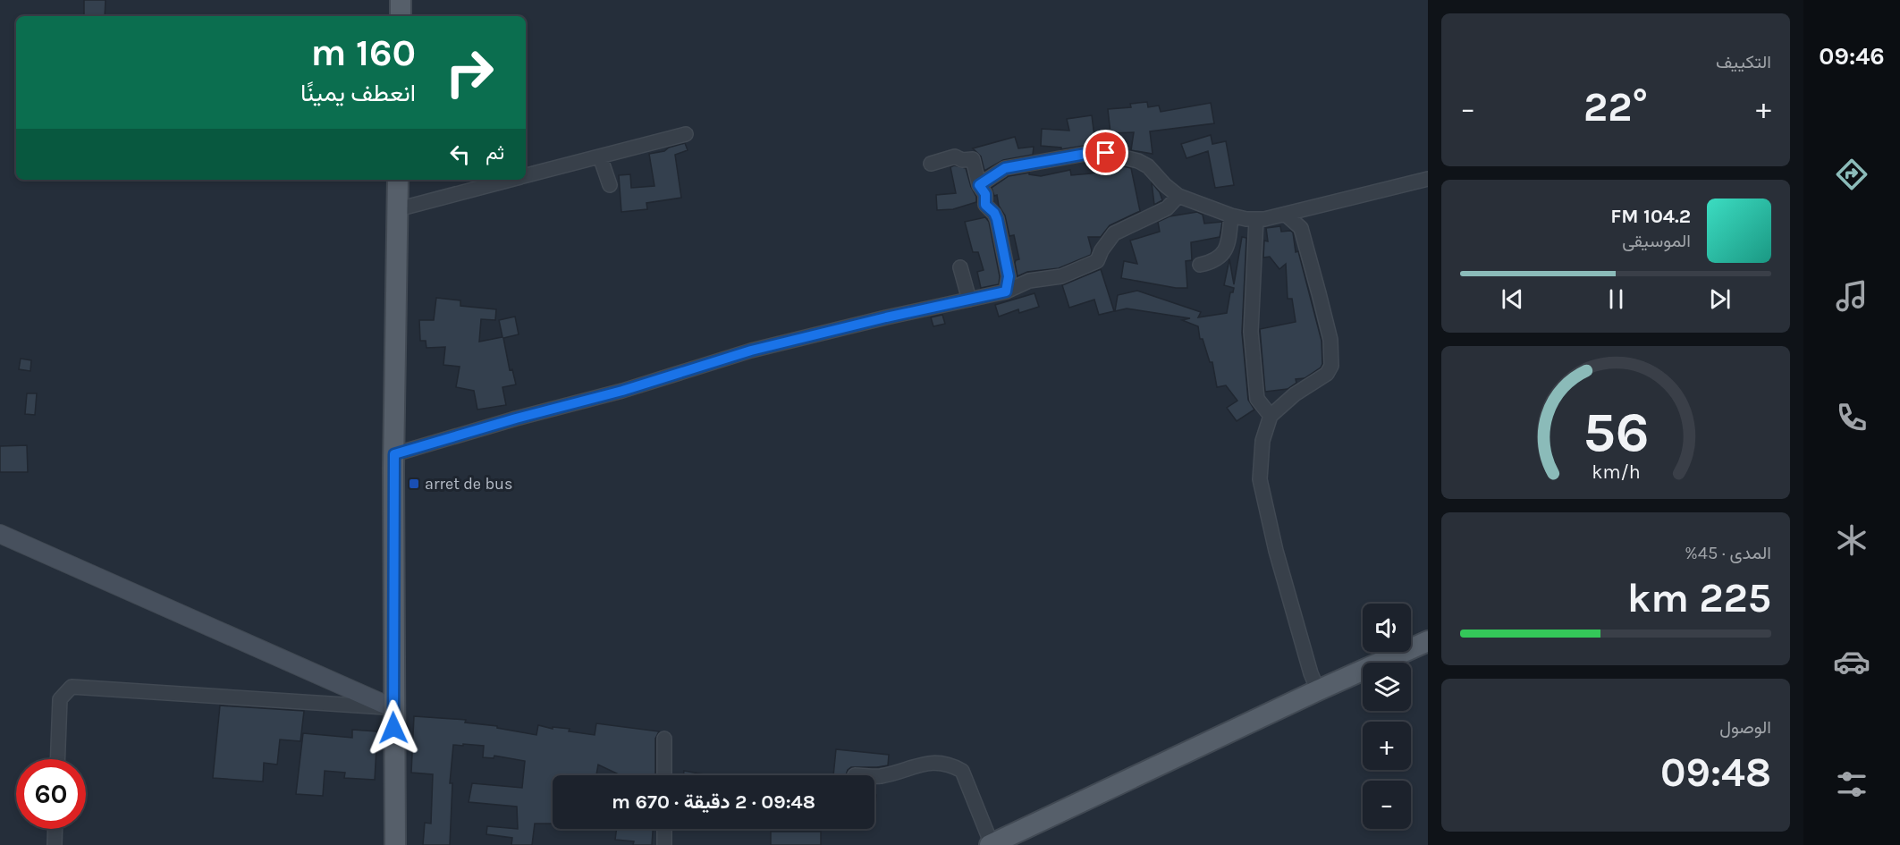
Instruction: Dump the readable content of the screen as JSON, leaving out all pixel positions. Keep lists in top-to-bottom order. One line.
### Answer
{"places":{"transit":["arret de bus"]},"page":{"tabs":"09:46","tile":["التكييف",["المدى · 45%","225 km"],["الوصول","09:48"]],"turn":["160 m","انعطف يمينًا"],"heat":["−","22°","+"],"then":"ثم","song":["104.2 FM","الموسيقى"],"map_buttons":["+","−"],"limit":"60","trip":"09:48 · 2 دقيقة · 670 m","gauge":["56","km/h"]}}
